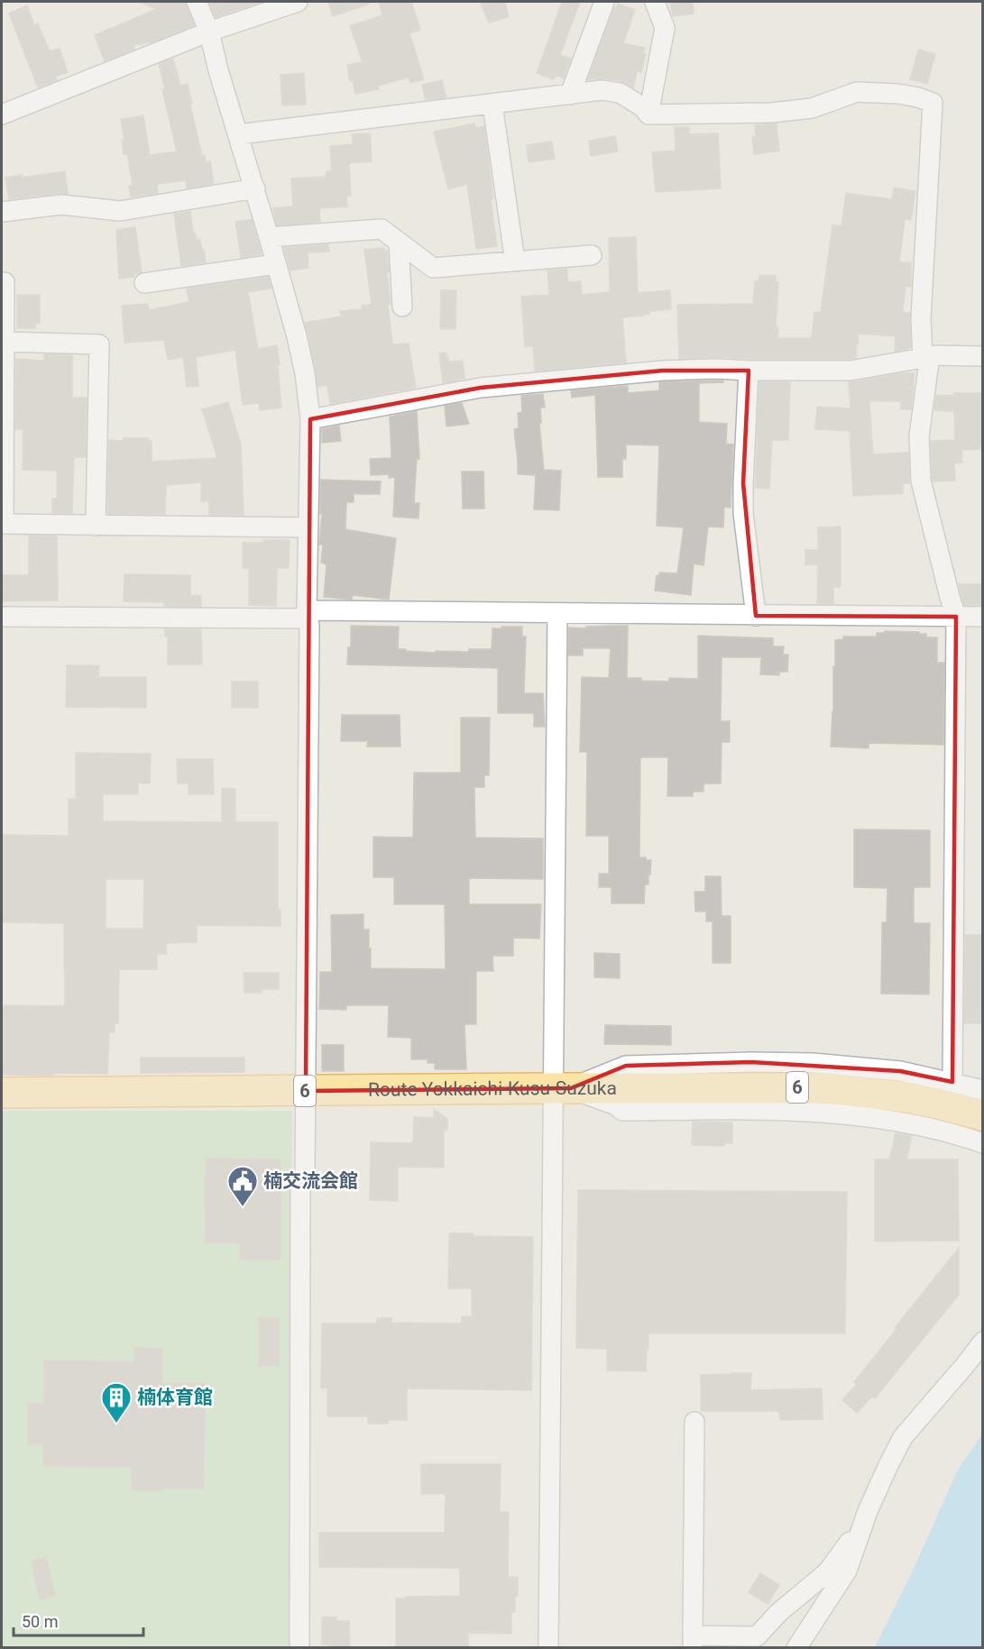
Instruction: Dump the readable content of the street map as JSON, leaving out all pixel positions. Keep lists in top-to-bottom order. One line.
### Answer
{"streets":{"main road":["6","Route Yokkaichi-Kusu-Suzuka"]},"places":{"public building":["楠交流会館"],"building":["楠体育館"]},"scale_bar":"50 m"}
